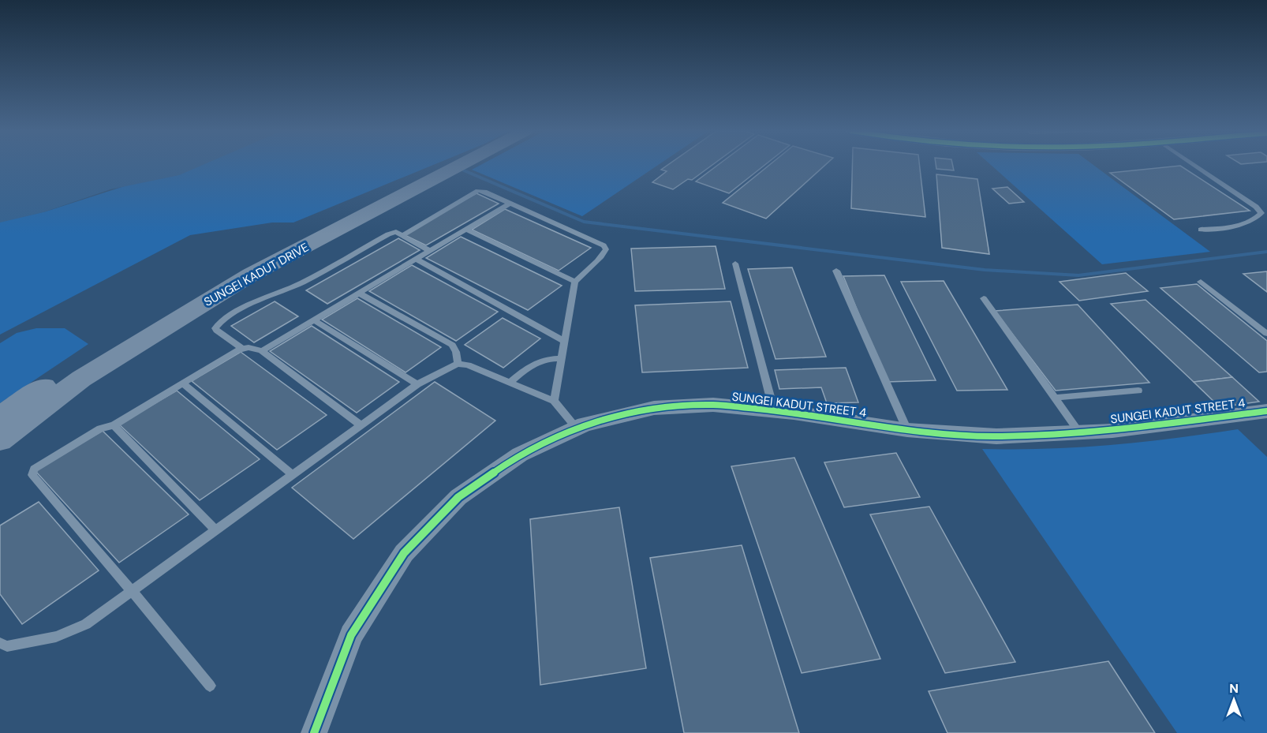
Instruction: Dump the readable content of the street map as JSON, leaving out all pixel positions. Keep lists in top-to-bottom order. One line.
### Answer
{"streets":{"main road":["SUNGEI KADUT DRIVE"],"street":["SUNGEI KADUT STREET 4"]},"north":"top"}
